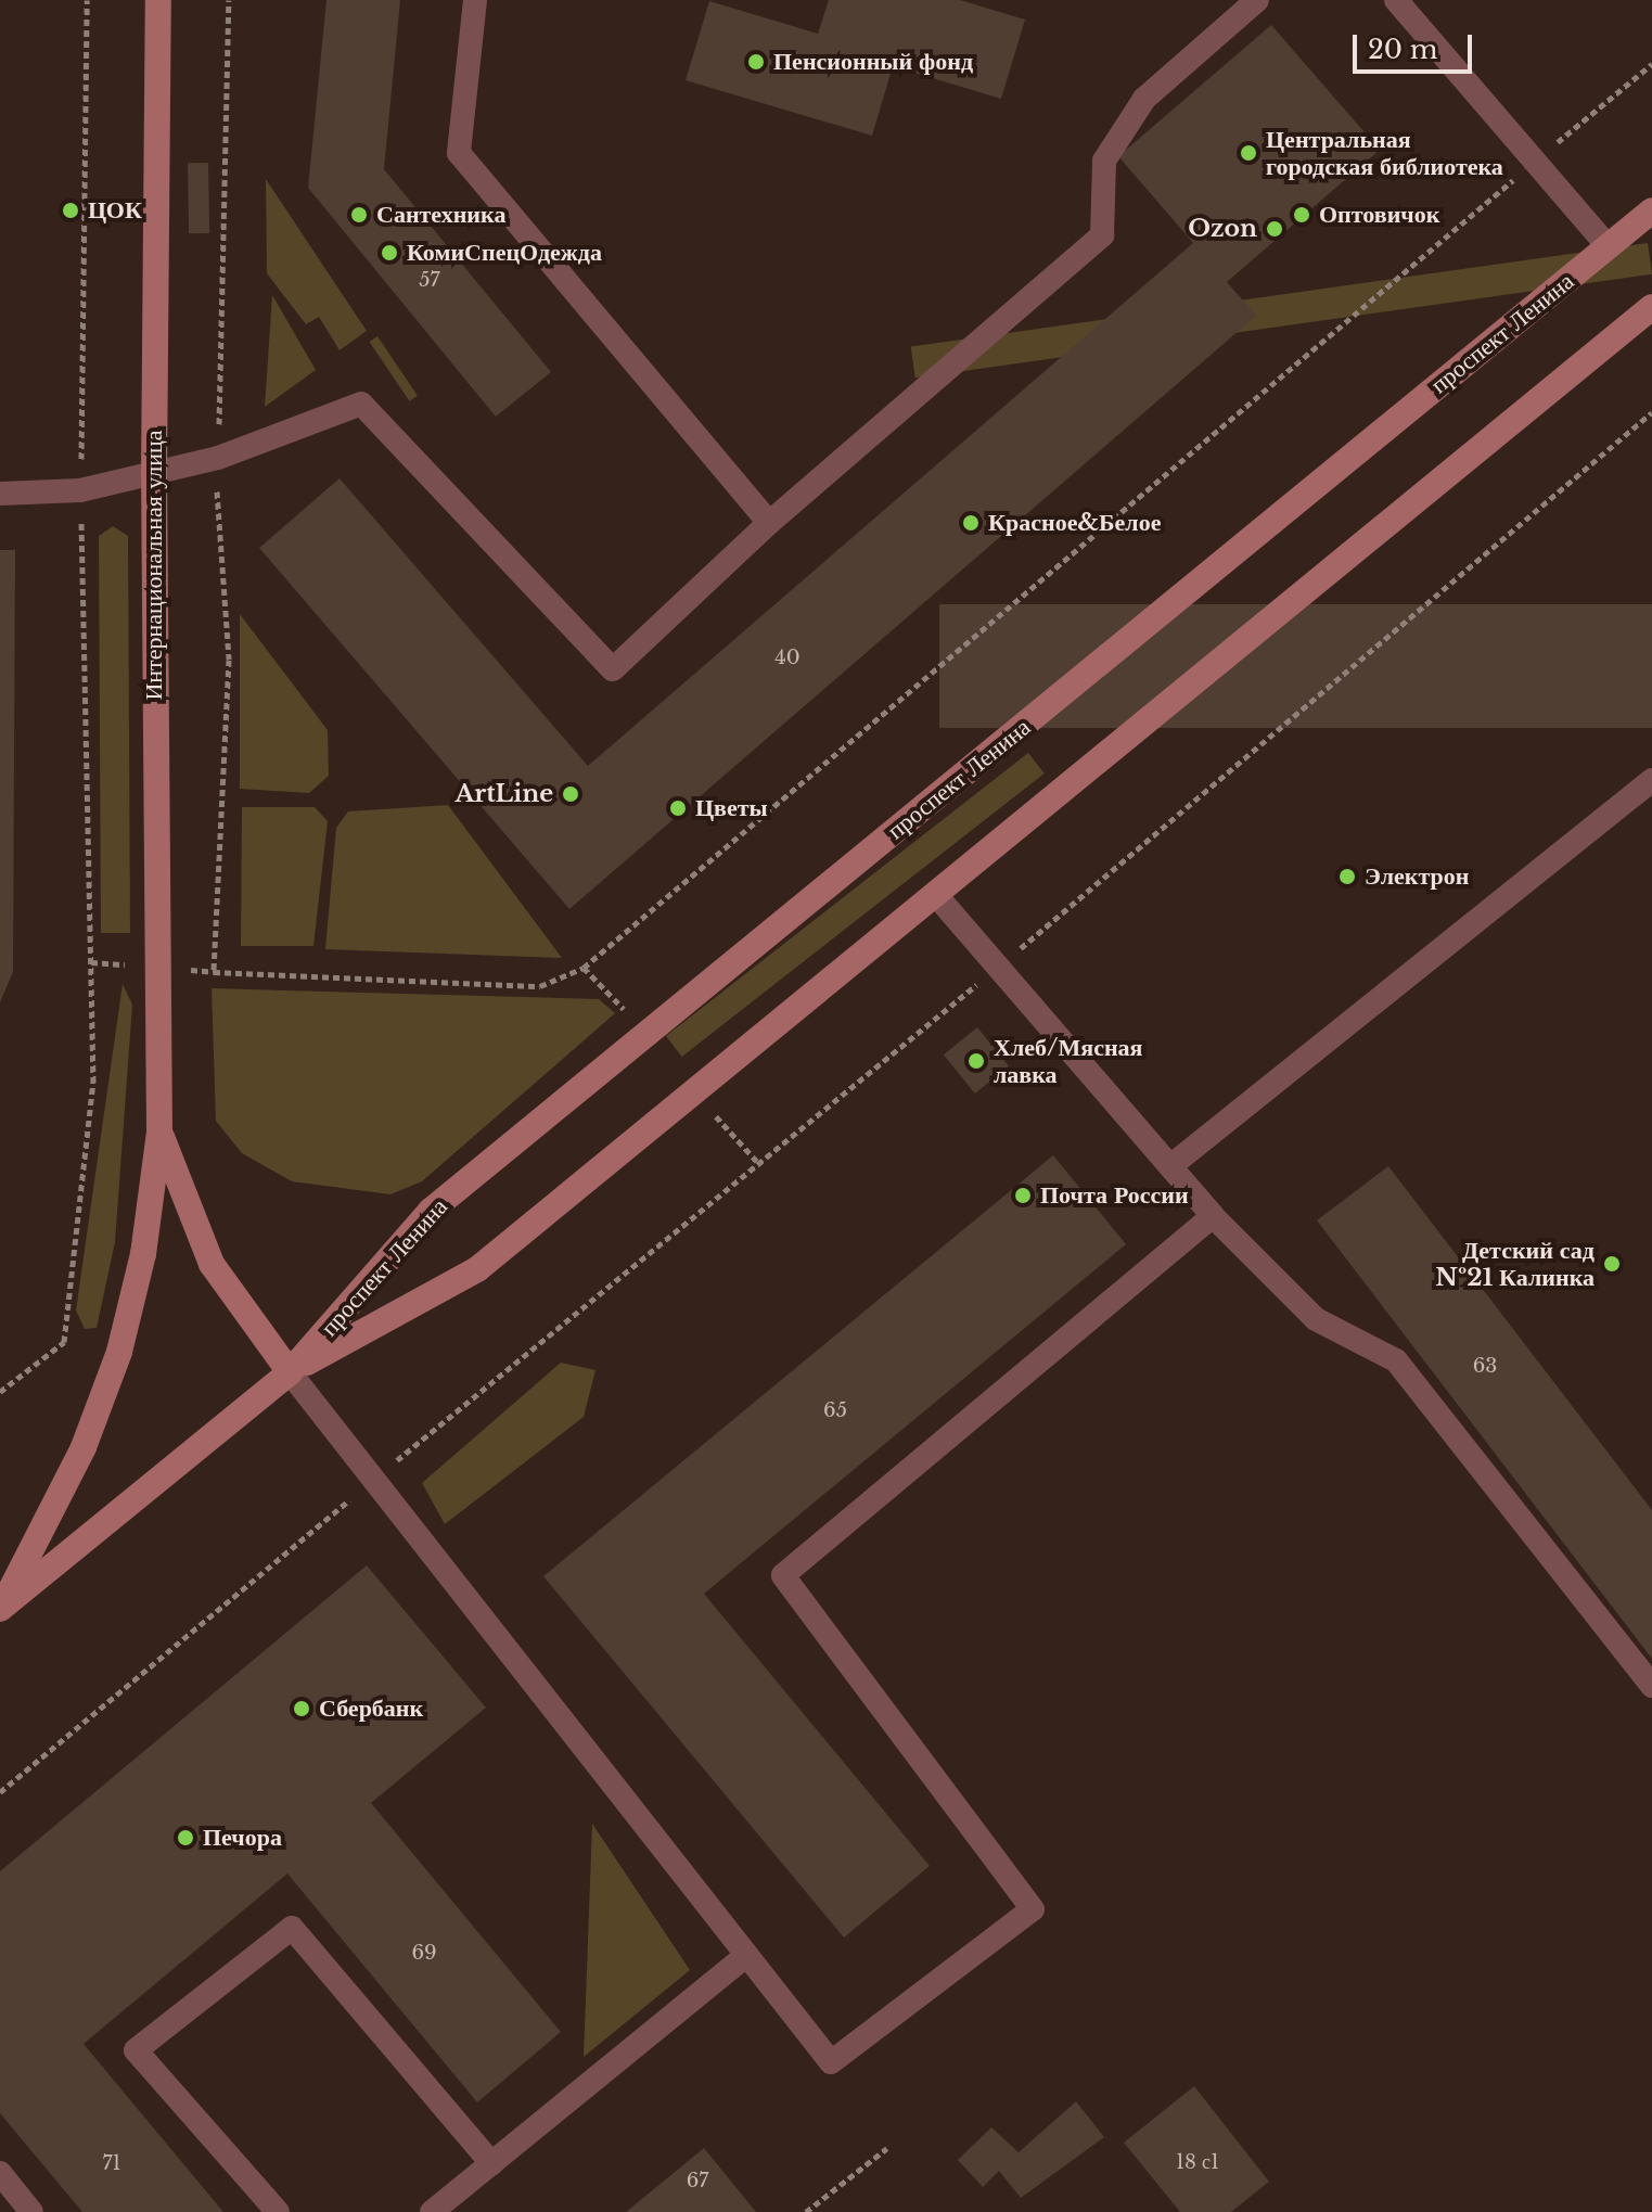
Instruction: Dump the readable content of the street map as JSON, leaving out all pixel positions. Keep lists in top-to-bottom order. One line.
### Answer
{"streets":{"main road":["проспект Ленина","Интернациональная улица"]},"crossings":[["проспект Ленина","Интернациональная улица"]],"places":["Пенсионный фонд","Центральная городская библиотека","ЦОК","Сантехника","Оптовичок","Ozon","КомиСпецОдежда","Красное&Белое","ArtLine","Цветы","Электрон","Хлеб/Мясная лавка","Почта России","Детский сад №21 Калинка","Сбербанк","Печора"],"house_numbers":["57","40","63","65","69","18 с1","71","67"],"scale_bar":"20 m"}
